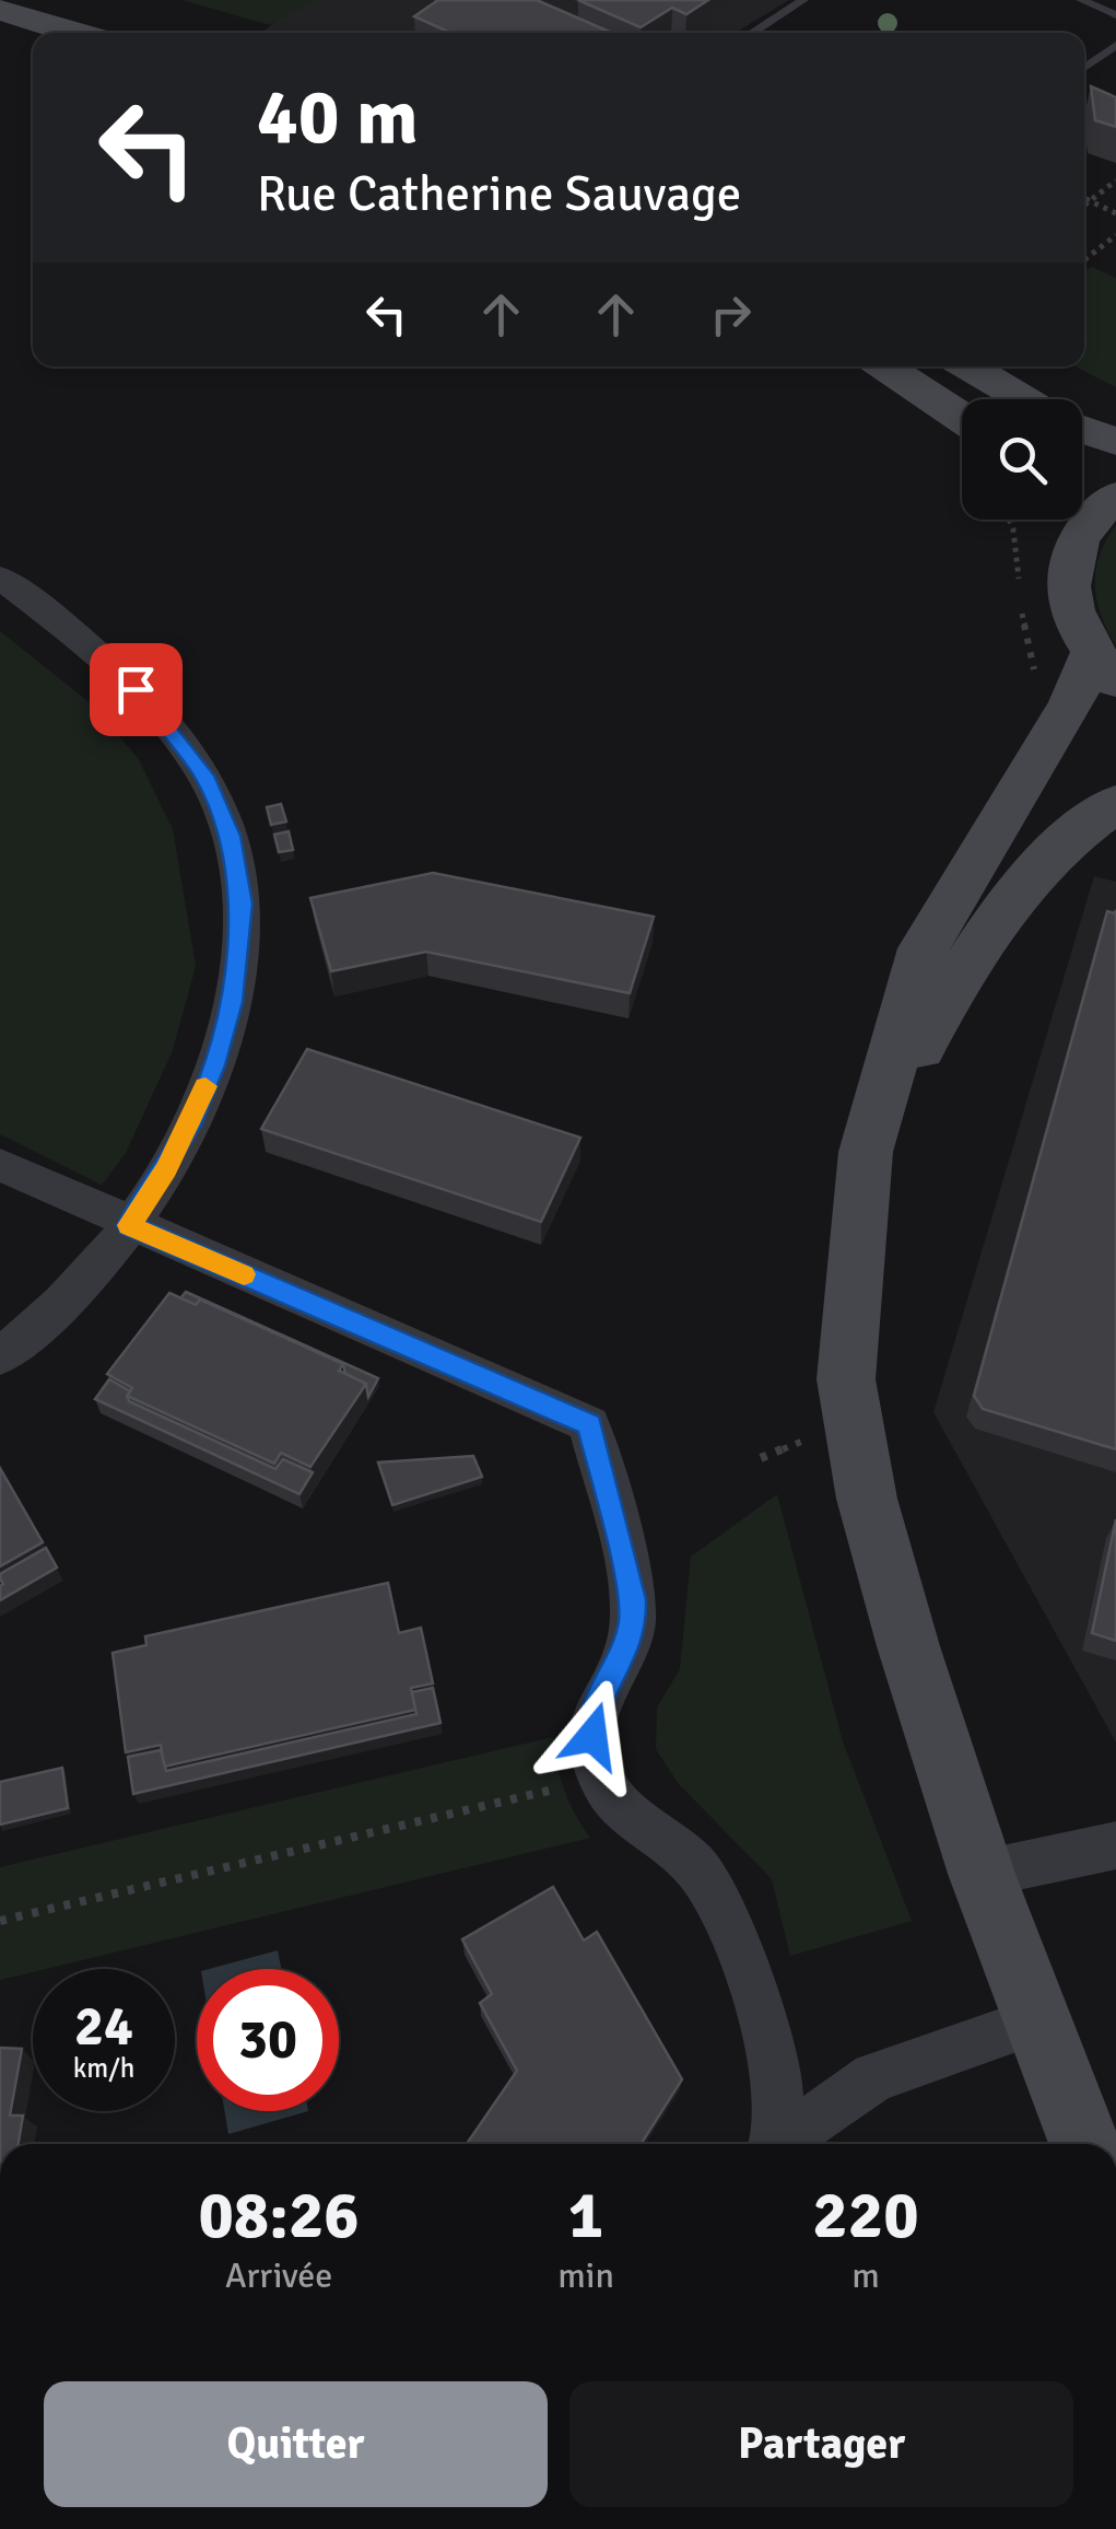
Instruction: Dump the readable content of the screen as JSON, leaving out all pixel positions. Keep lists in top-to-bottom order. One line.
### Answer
{"page":{"turn":["40 m","Rue Catherine Sauvage"],"speed":"24 km/h","limit":"30","eta":["08:26","Arrivée","1","min","220","m"],"buttons":["Quitter","Partager"]}}
